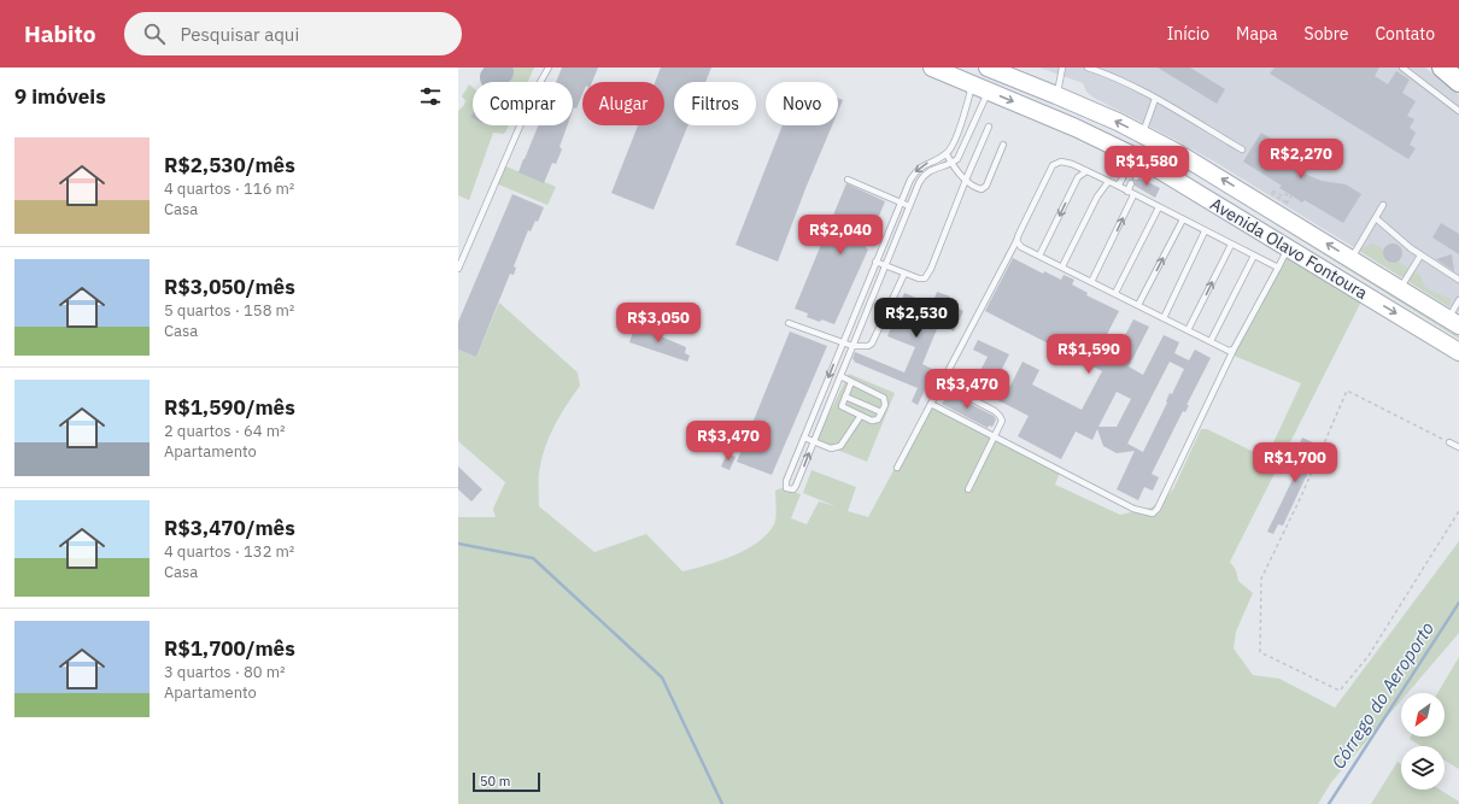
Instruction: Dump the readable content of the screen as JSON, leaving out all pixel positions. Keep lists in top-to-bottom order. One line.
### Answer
{"streets":{"main road":["Avenida Olavo Fontoura"]},"water":["Córrego do Aeroporto"],"scale_bar":"50 m","north":"bottom left","page":{"header":"Habito","search":"Pesquisar aqui","nav":["Início","Mapa","Sobre","Contato"],"heading":"9 imóveis","chip":["Comprar","Alugar","Filtros","Novo"],"list":[{"name":"R$2,530/mês","note":"4 quartos · 116 m² · Casa"},{"name":"R$3,050/mês","note":"5 quartos · 158 m² · Casa"},{"name":"R$1,590/mês","note":"2 quartos · 64 m² · Apartamento"},{"name":"R$3,470/mês","note":"4 quartos · 132 m² · Casa"},{"name":"R$1,700/mês","note":"3 quartos · 80 m² · Apartamento"}],"price":["R$2,270","R$1,580","R$2,040","R$2,530","R$3,050","R$1,590","R$3,470","R$3,470","R$1,700"],"scale":"50 m"}}
